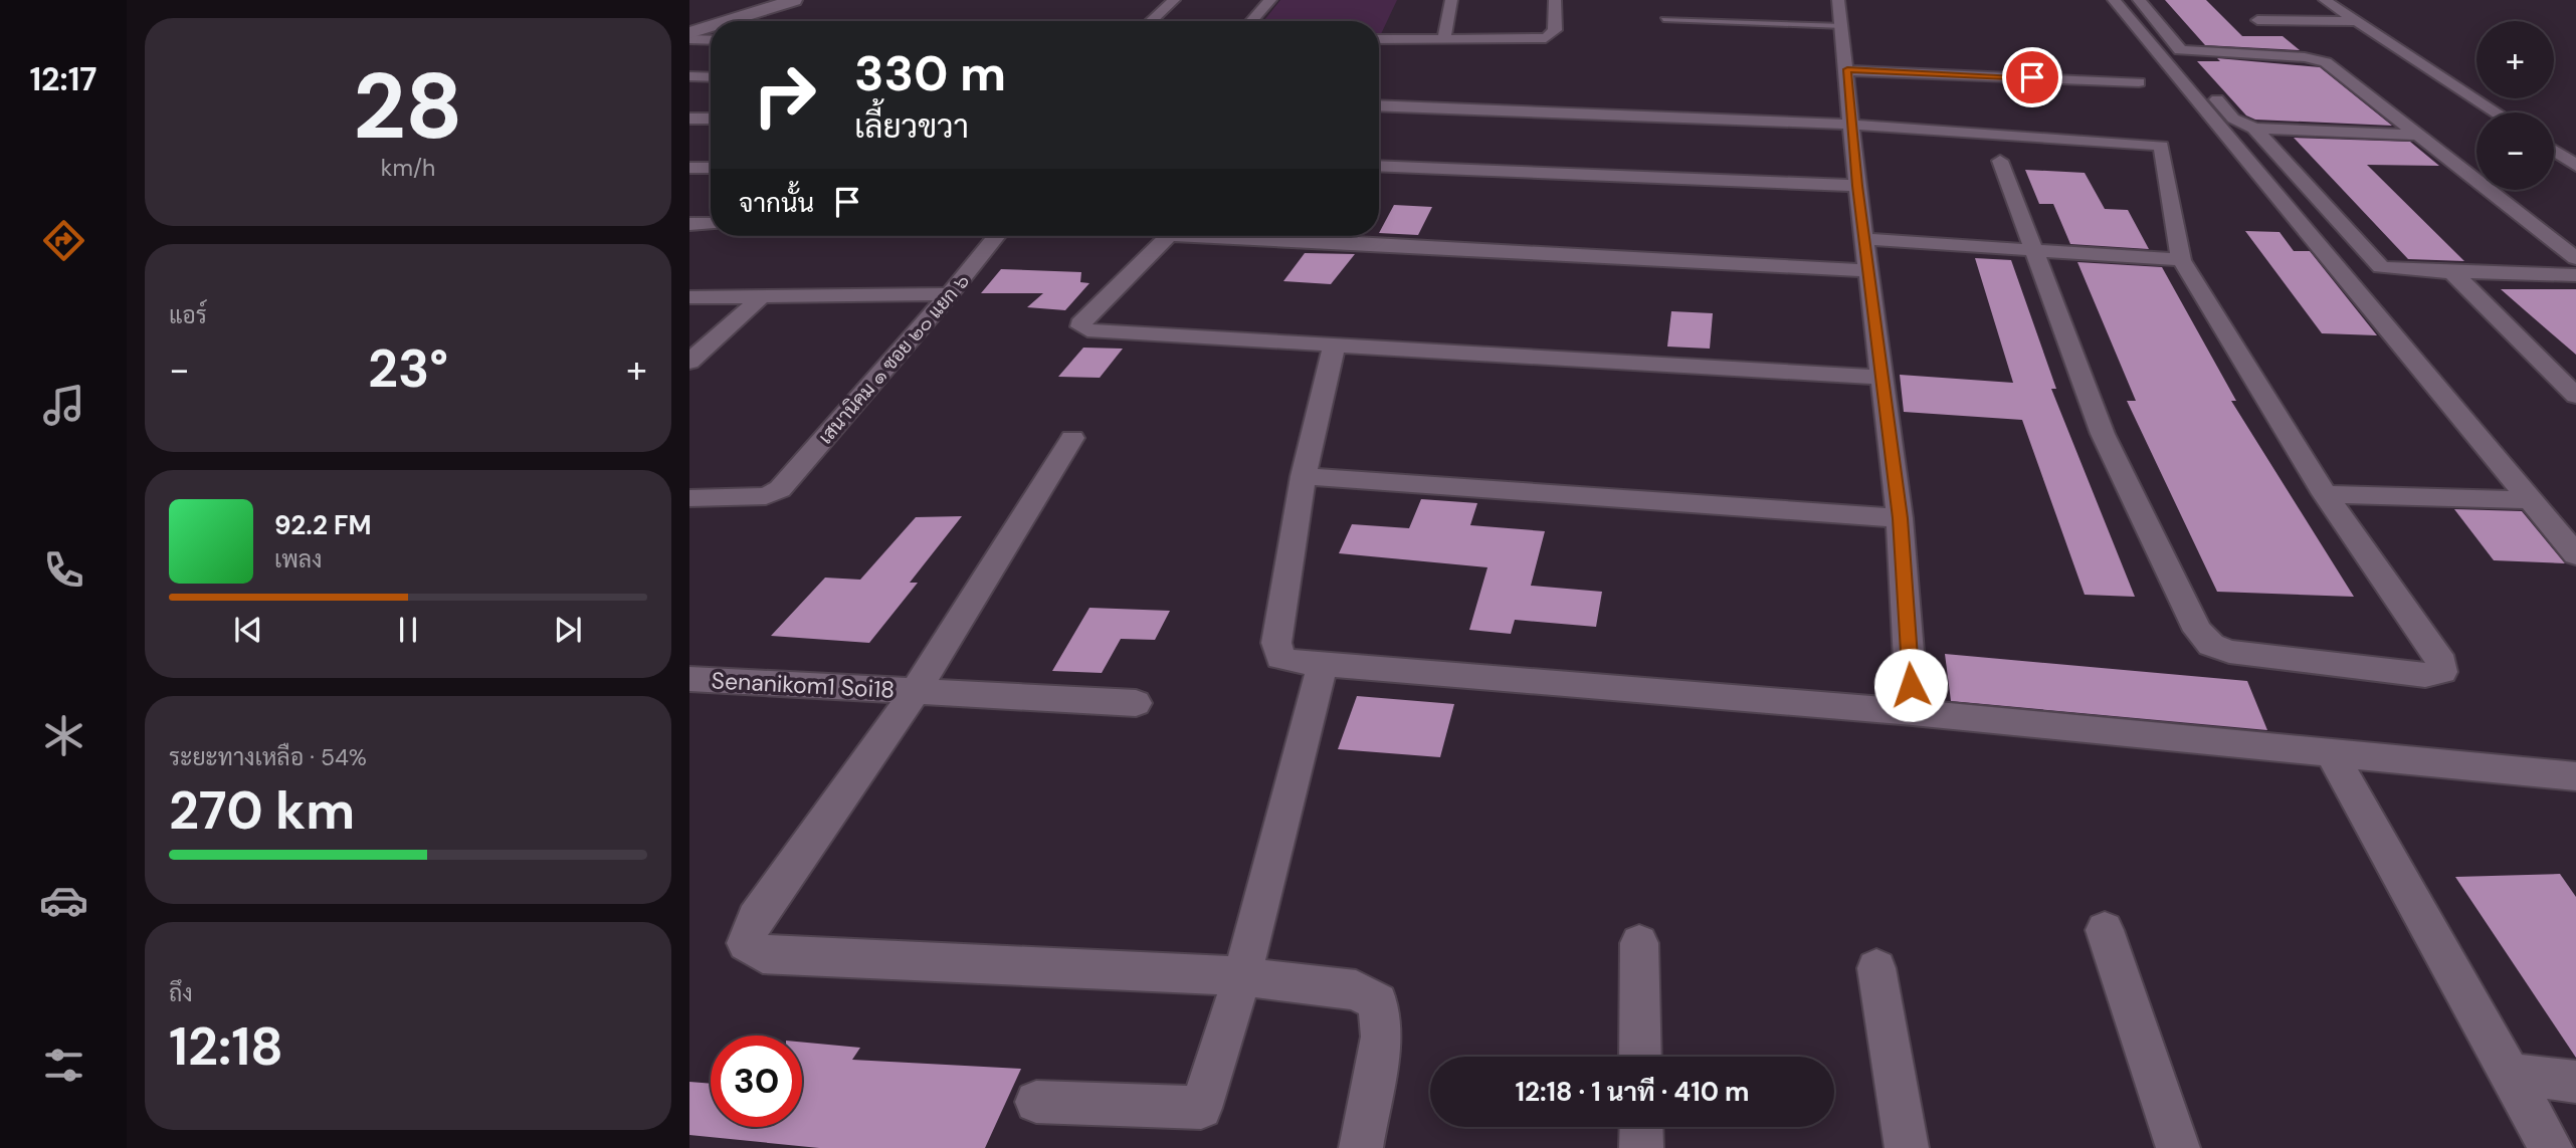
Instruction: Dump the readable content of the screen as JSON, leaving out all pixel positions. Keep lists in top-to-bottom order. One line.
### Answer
{"streets":{"street":["เสนานิคม ๑ ซอย ๒๐ แยก ๖","Senanikom1 Soi18"]},"page":{"tabs":"12:17","tile":[["28","km/h"],"แอร์",["ระยะทางเหลือ · 54%","270 km"],["ถึง","12:18"]],"map_buttons":["+","−"],"turn":["330 m","เลี้ยวขวา"],"then":"จากนั้น","heat":["−","23°","+"],"song":["92.2 FM","เพลง"],"limit":"30","trip":"12:18 · 1 นาที · 410 m"}}
